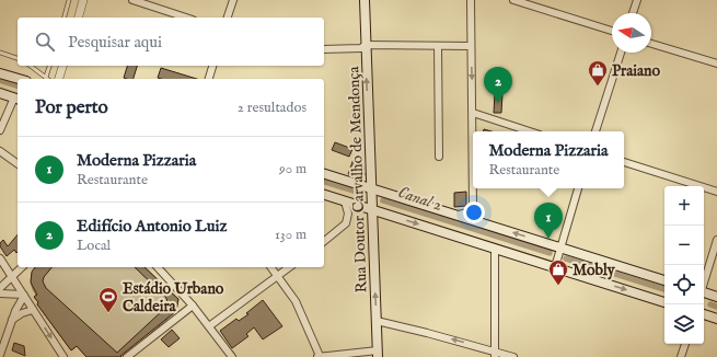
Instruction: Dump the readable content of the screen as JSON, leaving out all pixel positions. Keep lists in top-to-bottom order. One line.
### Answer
{"streets":{"main road":["Rua Doutor Carvalho de Mendonça"]},"one_way":["Rua Doutor Carvalho de Mendonça"],"water":["Canal 2"],"places":{"shop":["Praiano","Mobly"],"sports":["Estádio Urbano Caldeira"]},"north":"left","page":{"search":"Pesquisar aqui","pins":["2","1"],"heading":["Por perto","2 resultados"],"popup":["Moderna Pizzaria","Restaurante"],"list":[{"mark":"1","name":"Moderna Pizzaria","note":"Restaurante","value":"90 m"},{"mark":"2","name":"Edifício Antonio Luiz","note":"Local","value":"130 m"}],"map_buttons":["+","−"]}}
